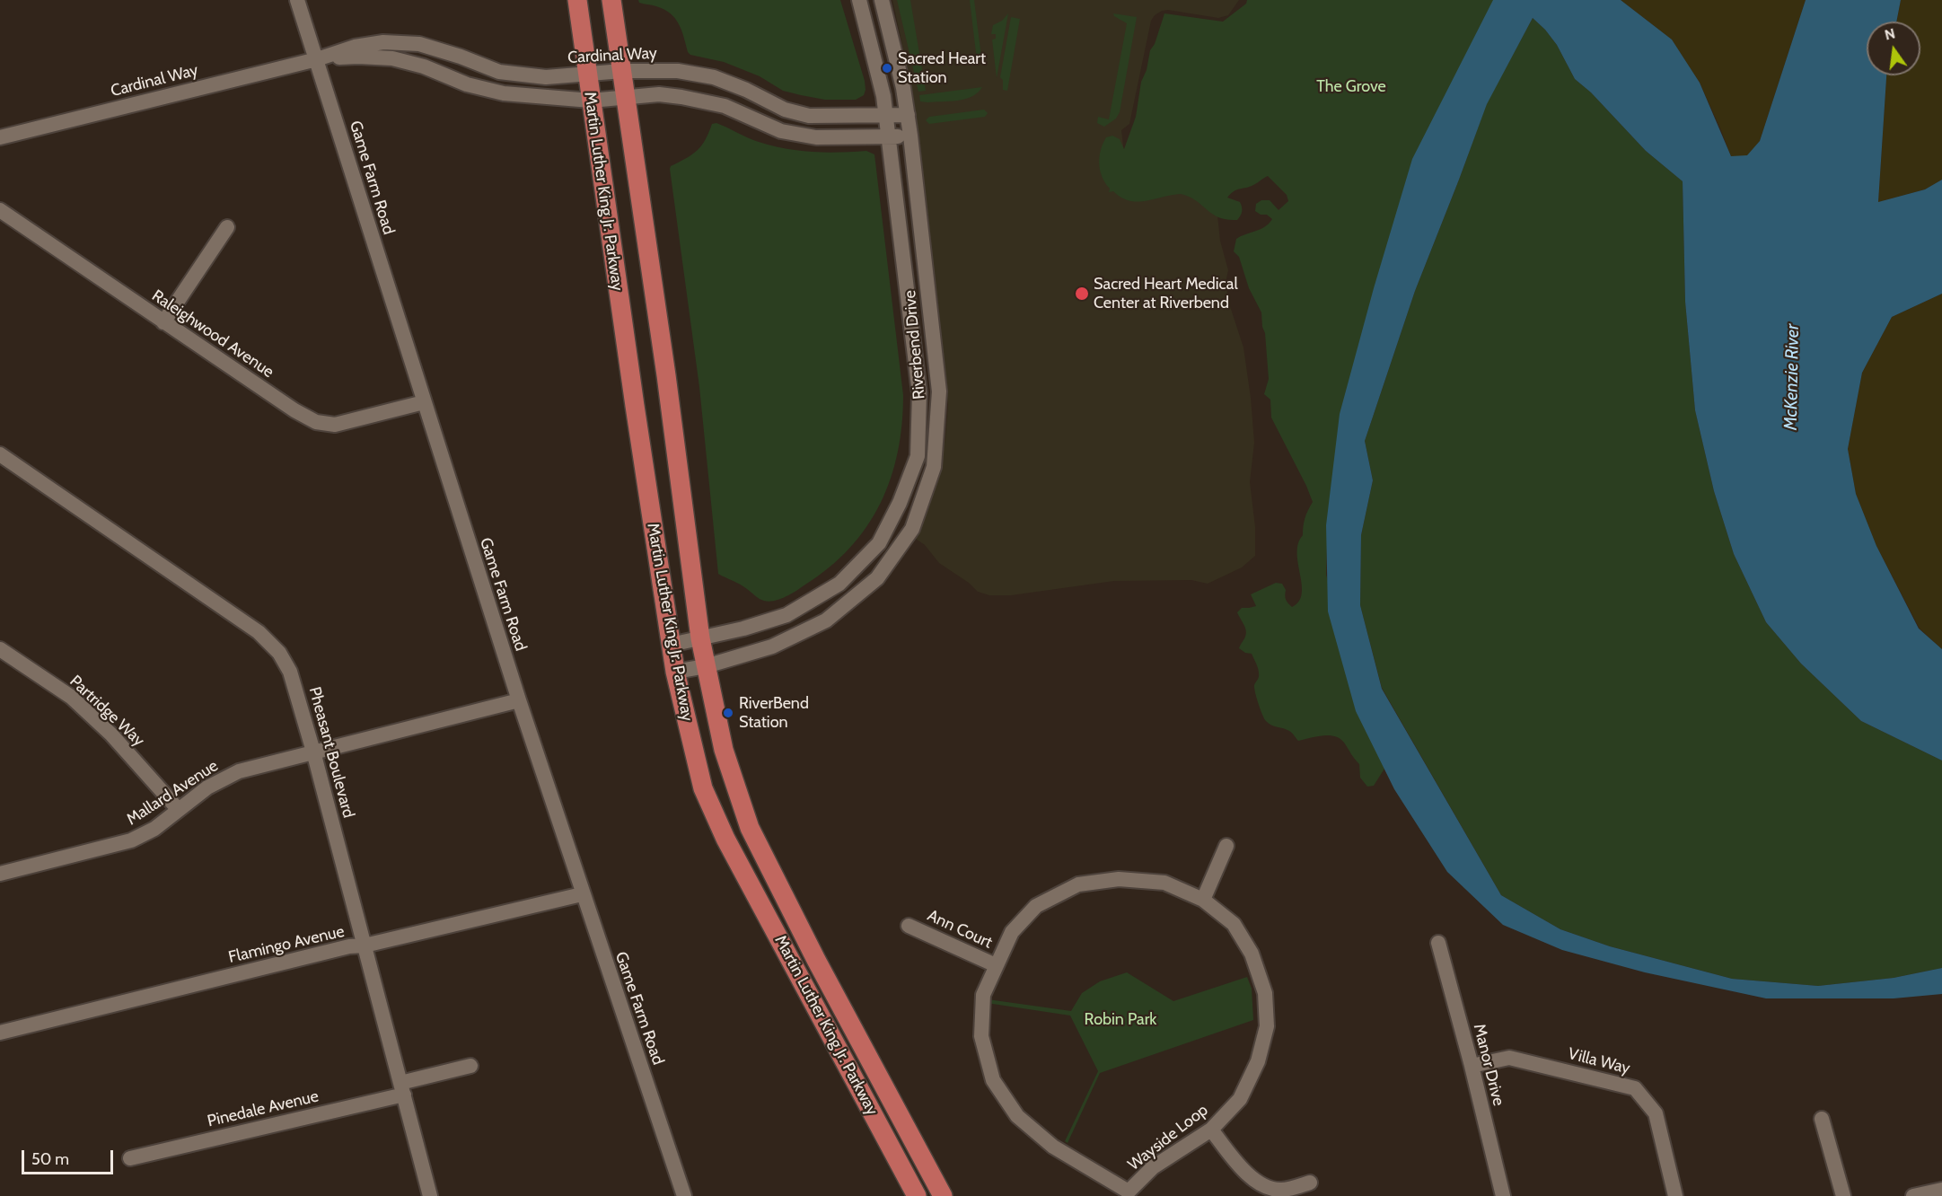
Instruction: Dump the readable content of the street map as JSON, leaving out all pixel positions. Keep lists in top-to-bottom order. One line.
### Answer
{"streets":{"main road":["Martin Luther King Jr. Parkway"],"street":["Cardinal Way","Game Farm Road","Raleighwood Avenue","Riverbend Drive","Partridge Way","Pheasant Boulevard","Mallard Avenue","Ann Court","Flamingo Avenue","Villa Way","Manor Drive","Pinedale Avenue","Wayside Loop"]},"crossings":[["Cardinal Way","Game Farm Road"],["Cardinal Way","Martin Luther King Jr. Parkway"],["Cardinal Way","Riverbend Drive"],["Game Farm Road","Raleighwood Avenue"],["Game Farm Road","Mallard Avenue"],["Game Farm Road","Flamingo Avenue"],["Martin Luther King Jr. Parkway","Riverbend Drive"],["Partridge Way","Mallard Avenue"],["Pheasant Boulevard","Mallard Avenue"],["Pheasant Boulevard","Flamingo Avenue"],["Pheasant Boulevard","Pinedale Avenue"],["Ann Court","Wayside Loop"],["Villa Way","Manor Drive"]],"water":["McKenzie River"],"parks":["The Grove","Robin Park"],"places":["Sacred Heart Station","Sacred Heart Medical Center at Riverbend","RiverBend Station"],"scale_bar":"50 m","north":"top"}
